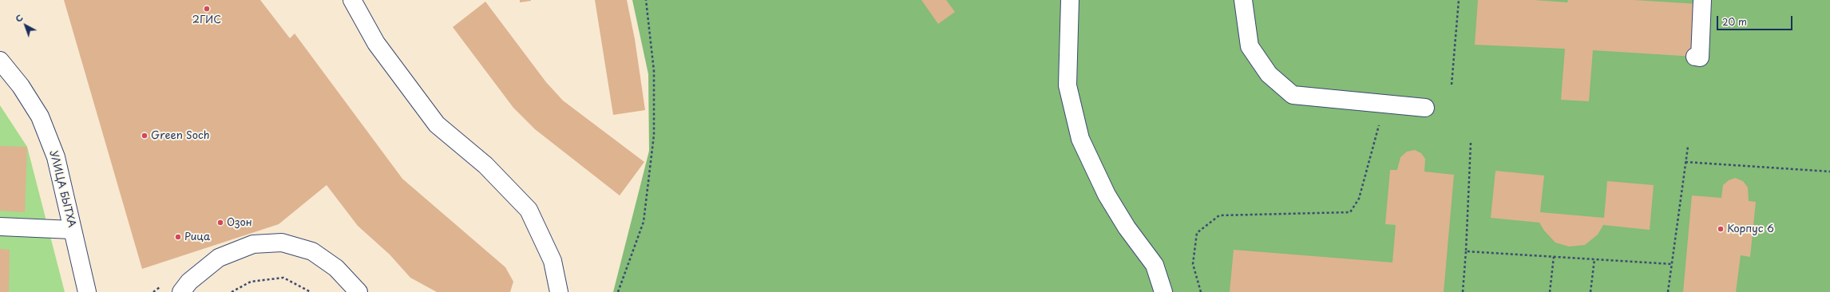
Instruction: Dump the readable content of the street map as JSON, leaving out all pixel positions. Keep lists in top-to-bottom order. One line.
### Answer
{"streets":{"street":["УЛИЦА БЫТХА"]},"places":["2ГИС","Green Soch","Озон","Корпус 6","Рица"],"scale_bar":"20 m","north":"top left"}
